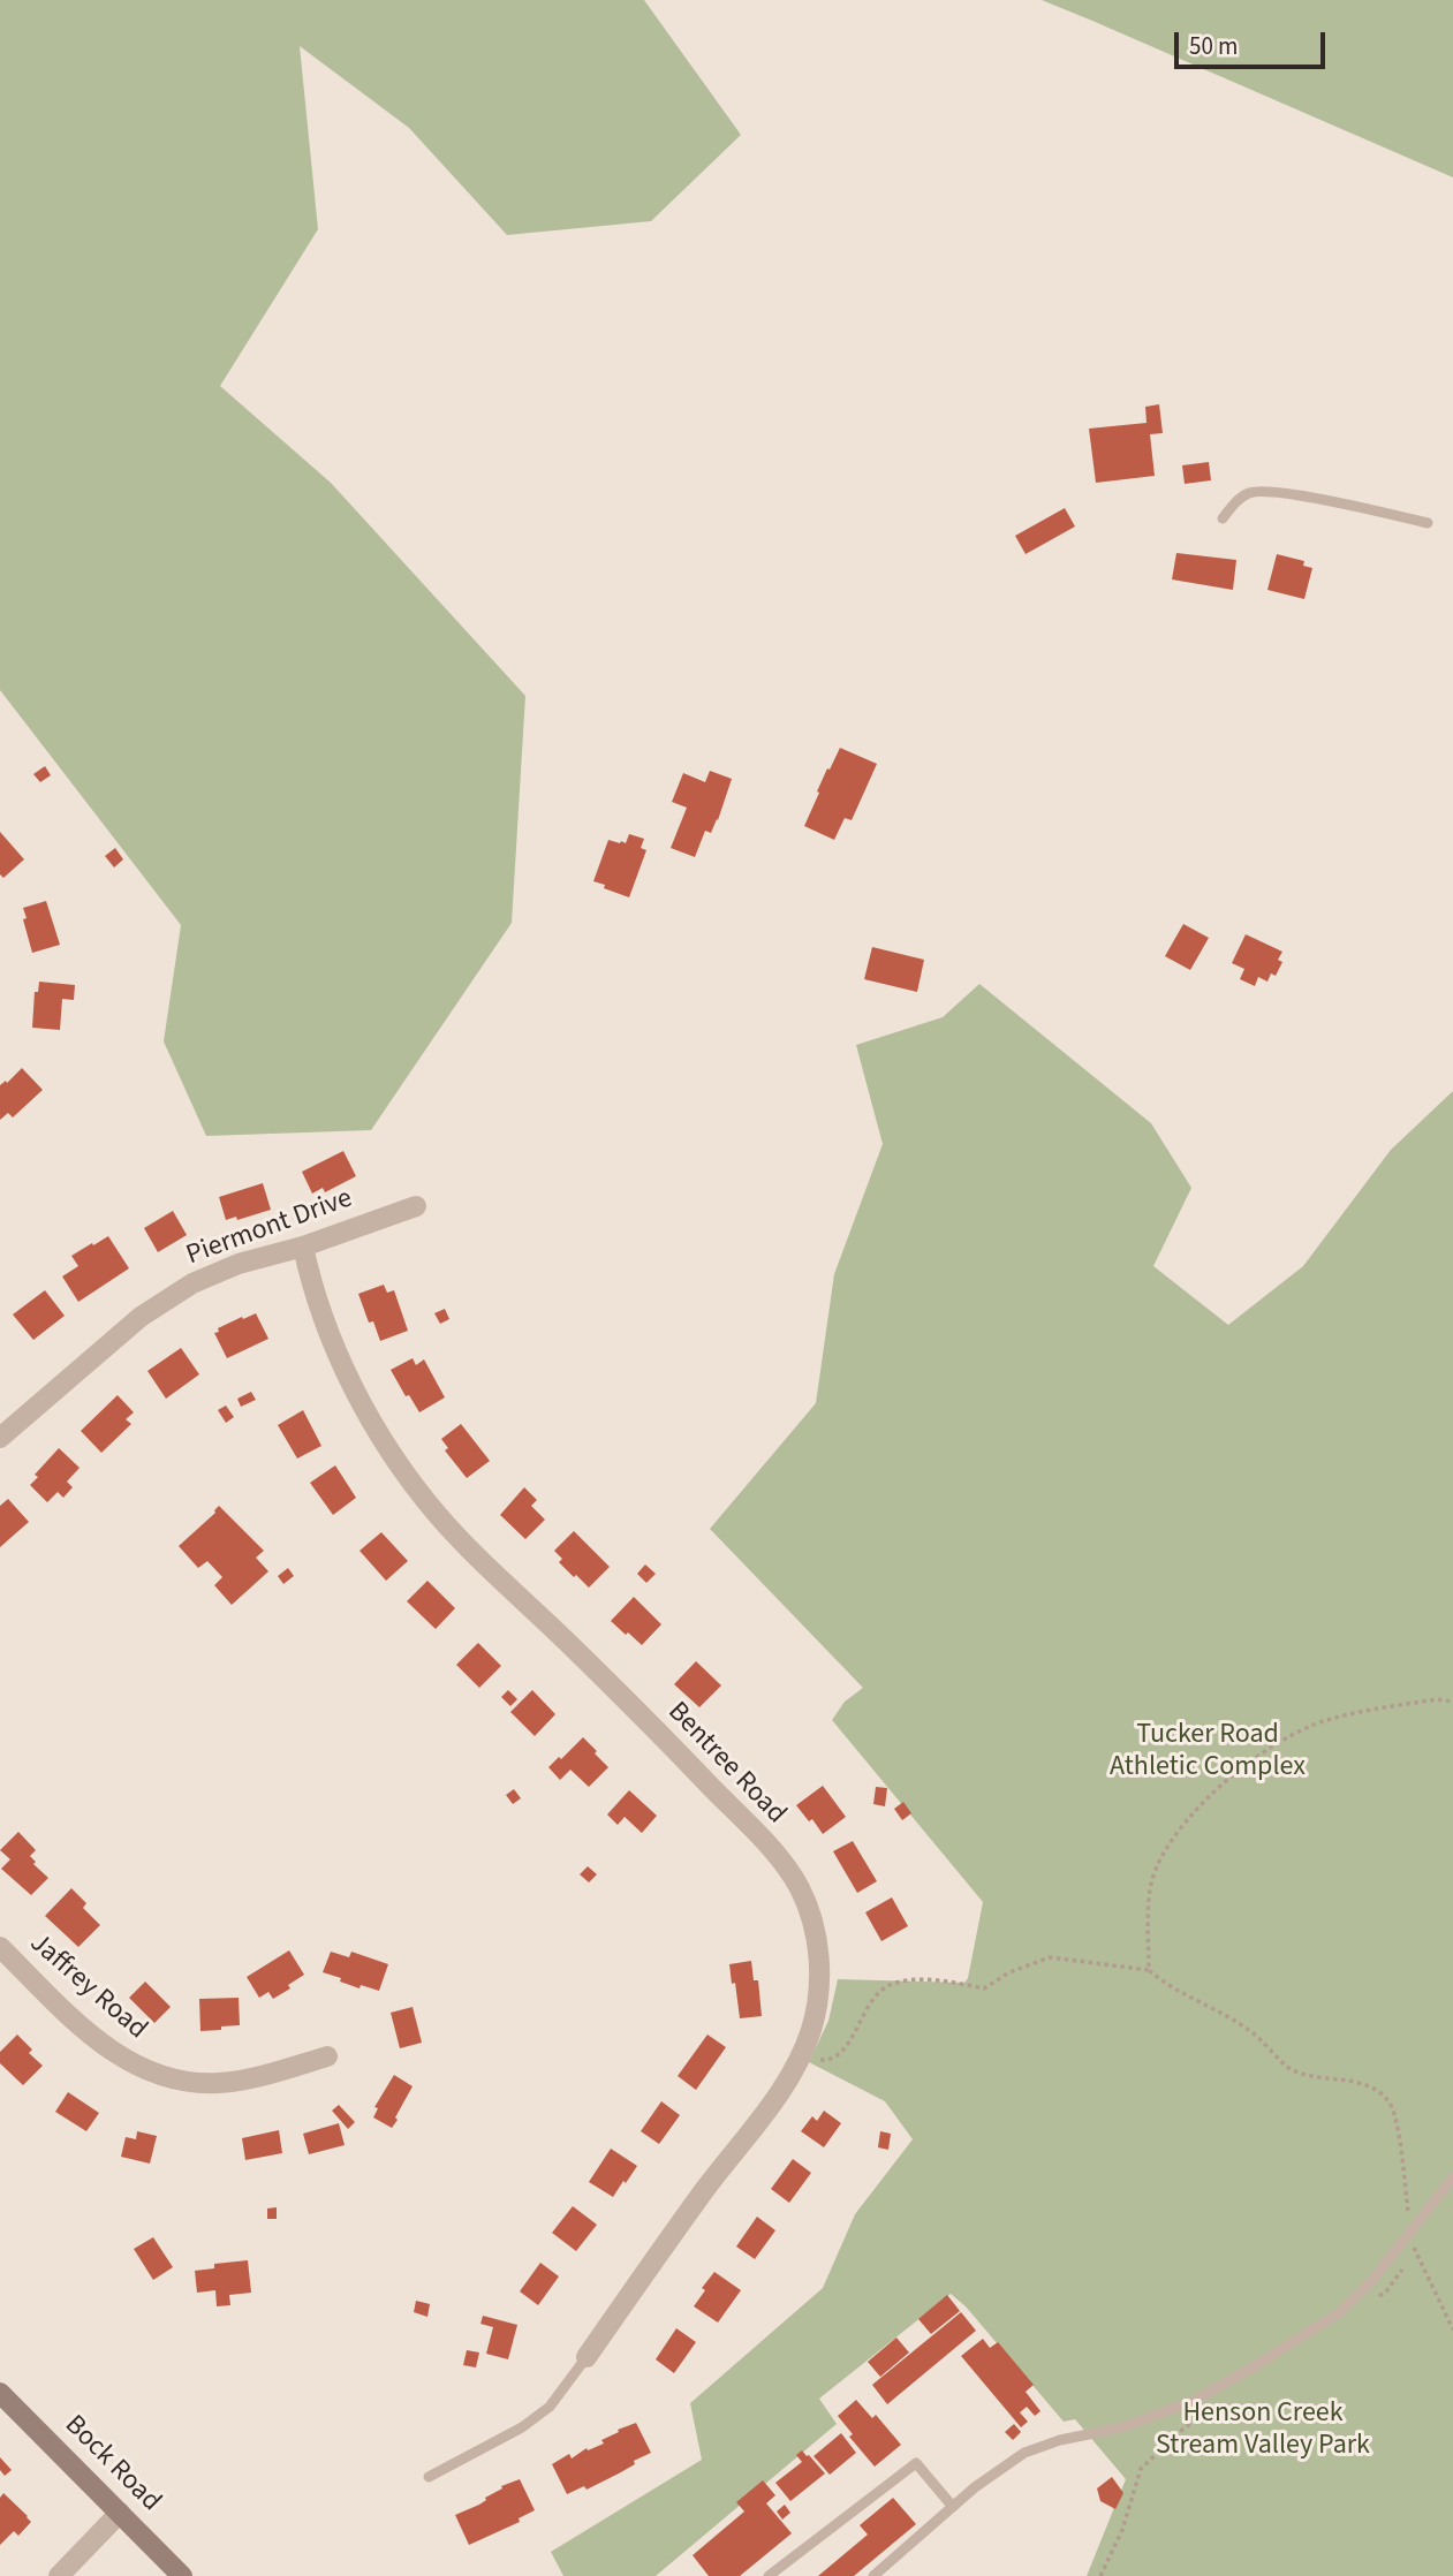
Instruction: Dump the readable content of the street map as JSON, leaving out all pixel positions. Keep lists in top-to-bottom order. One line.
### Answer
{"streets":{"main road":["Bock Road"],"street":["Piermont Drive","Bentree Road","Jaffrey Road"]},"crossings":[["Piermont Drive","Bentree Road"]],"parks":["Tucker Road Athletic Complex","Henson Creek Stream Valley Park"],"scale_bar":"50 m"}
